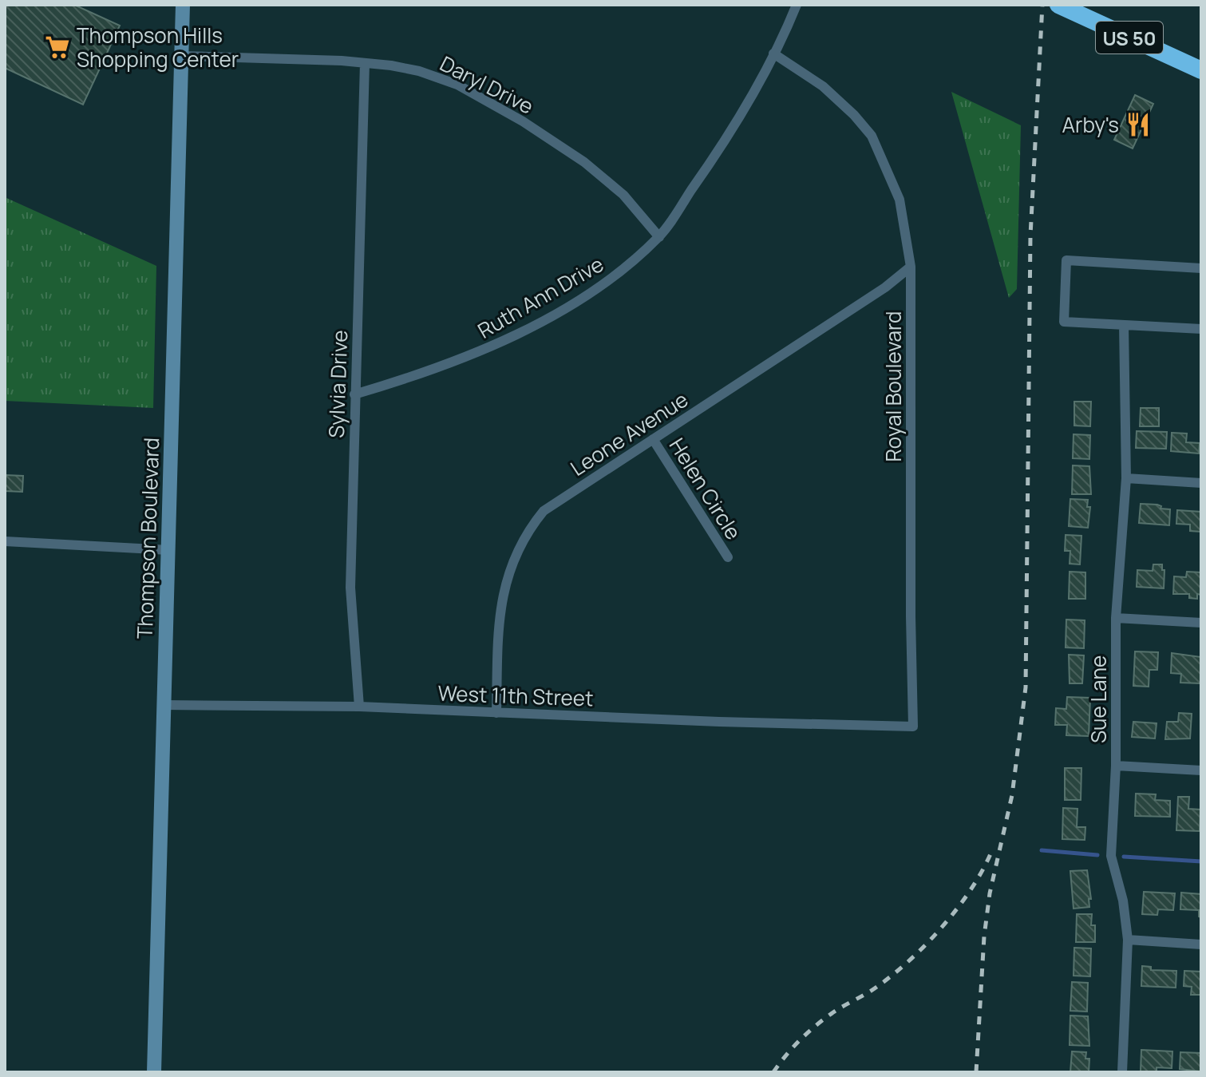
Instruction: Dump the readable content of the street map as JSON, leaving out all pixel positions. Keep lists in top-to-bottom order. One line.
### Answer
{"streets":{"highway":["US 50"],"main road":["Thompson Boulevard"],"street":["Daryl Drive","Ruth Ann Drive","Sylvia Drive","Royal Boulevard","Leone Avenue","Helen Circle","West 11th Street","Sue Lane"]},"crossings":[["Daryl Drive","Ruth Ann Drive"],["Daryl Drive","Sylvia Drive"],["Daryl Drive","Thompson Boulevard"],["Ruth Ann Drive","Sylvia Drive"],["Ruth Ann Drive","Royal Boulevard"],["Sylvia Drive","West 11th Street"],["Royal Boulevard","Leone Avenue"],["Royal Boulevard","West 11th Street"],["Leone Avenue","Helen Circle"],["Leone Avenue","West 11th Street"],["Thompson Boulevard","West 11th Street"]],"places":{"supermarket":["Thompson Hills Shopping Center"],"restaurant":["Arby's"]}}
